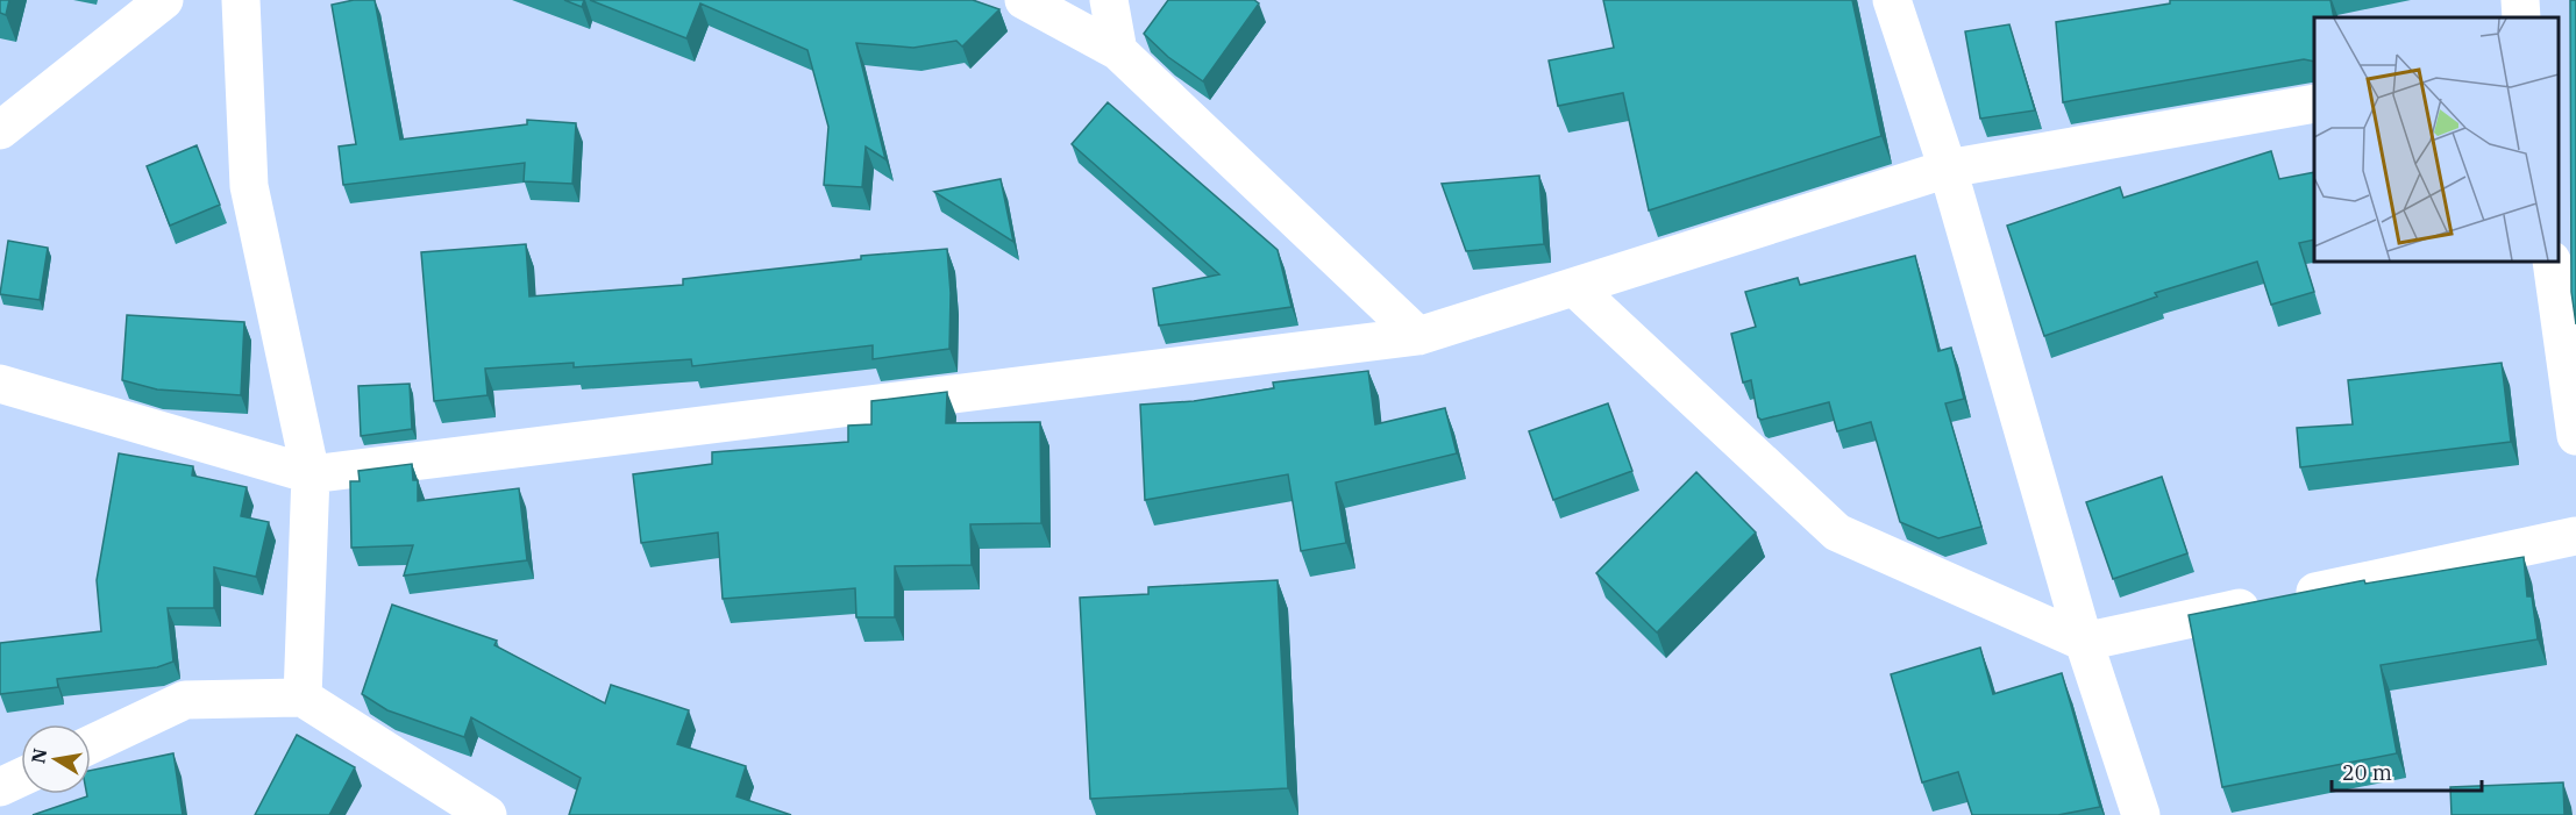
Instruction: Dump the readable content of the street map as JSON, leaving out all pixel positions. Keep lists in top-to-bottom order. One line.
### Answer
{"scale_bar":"20 m","north":"left"}
